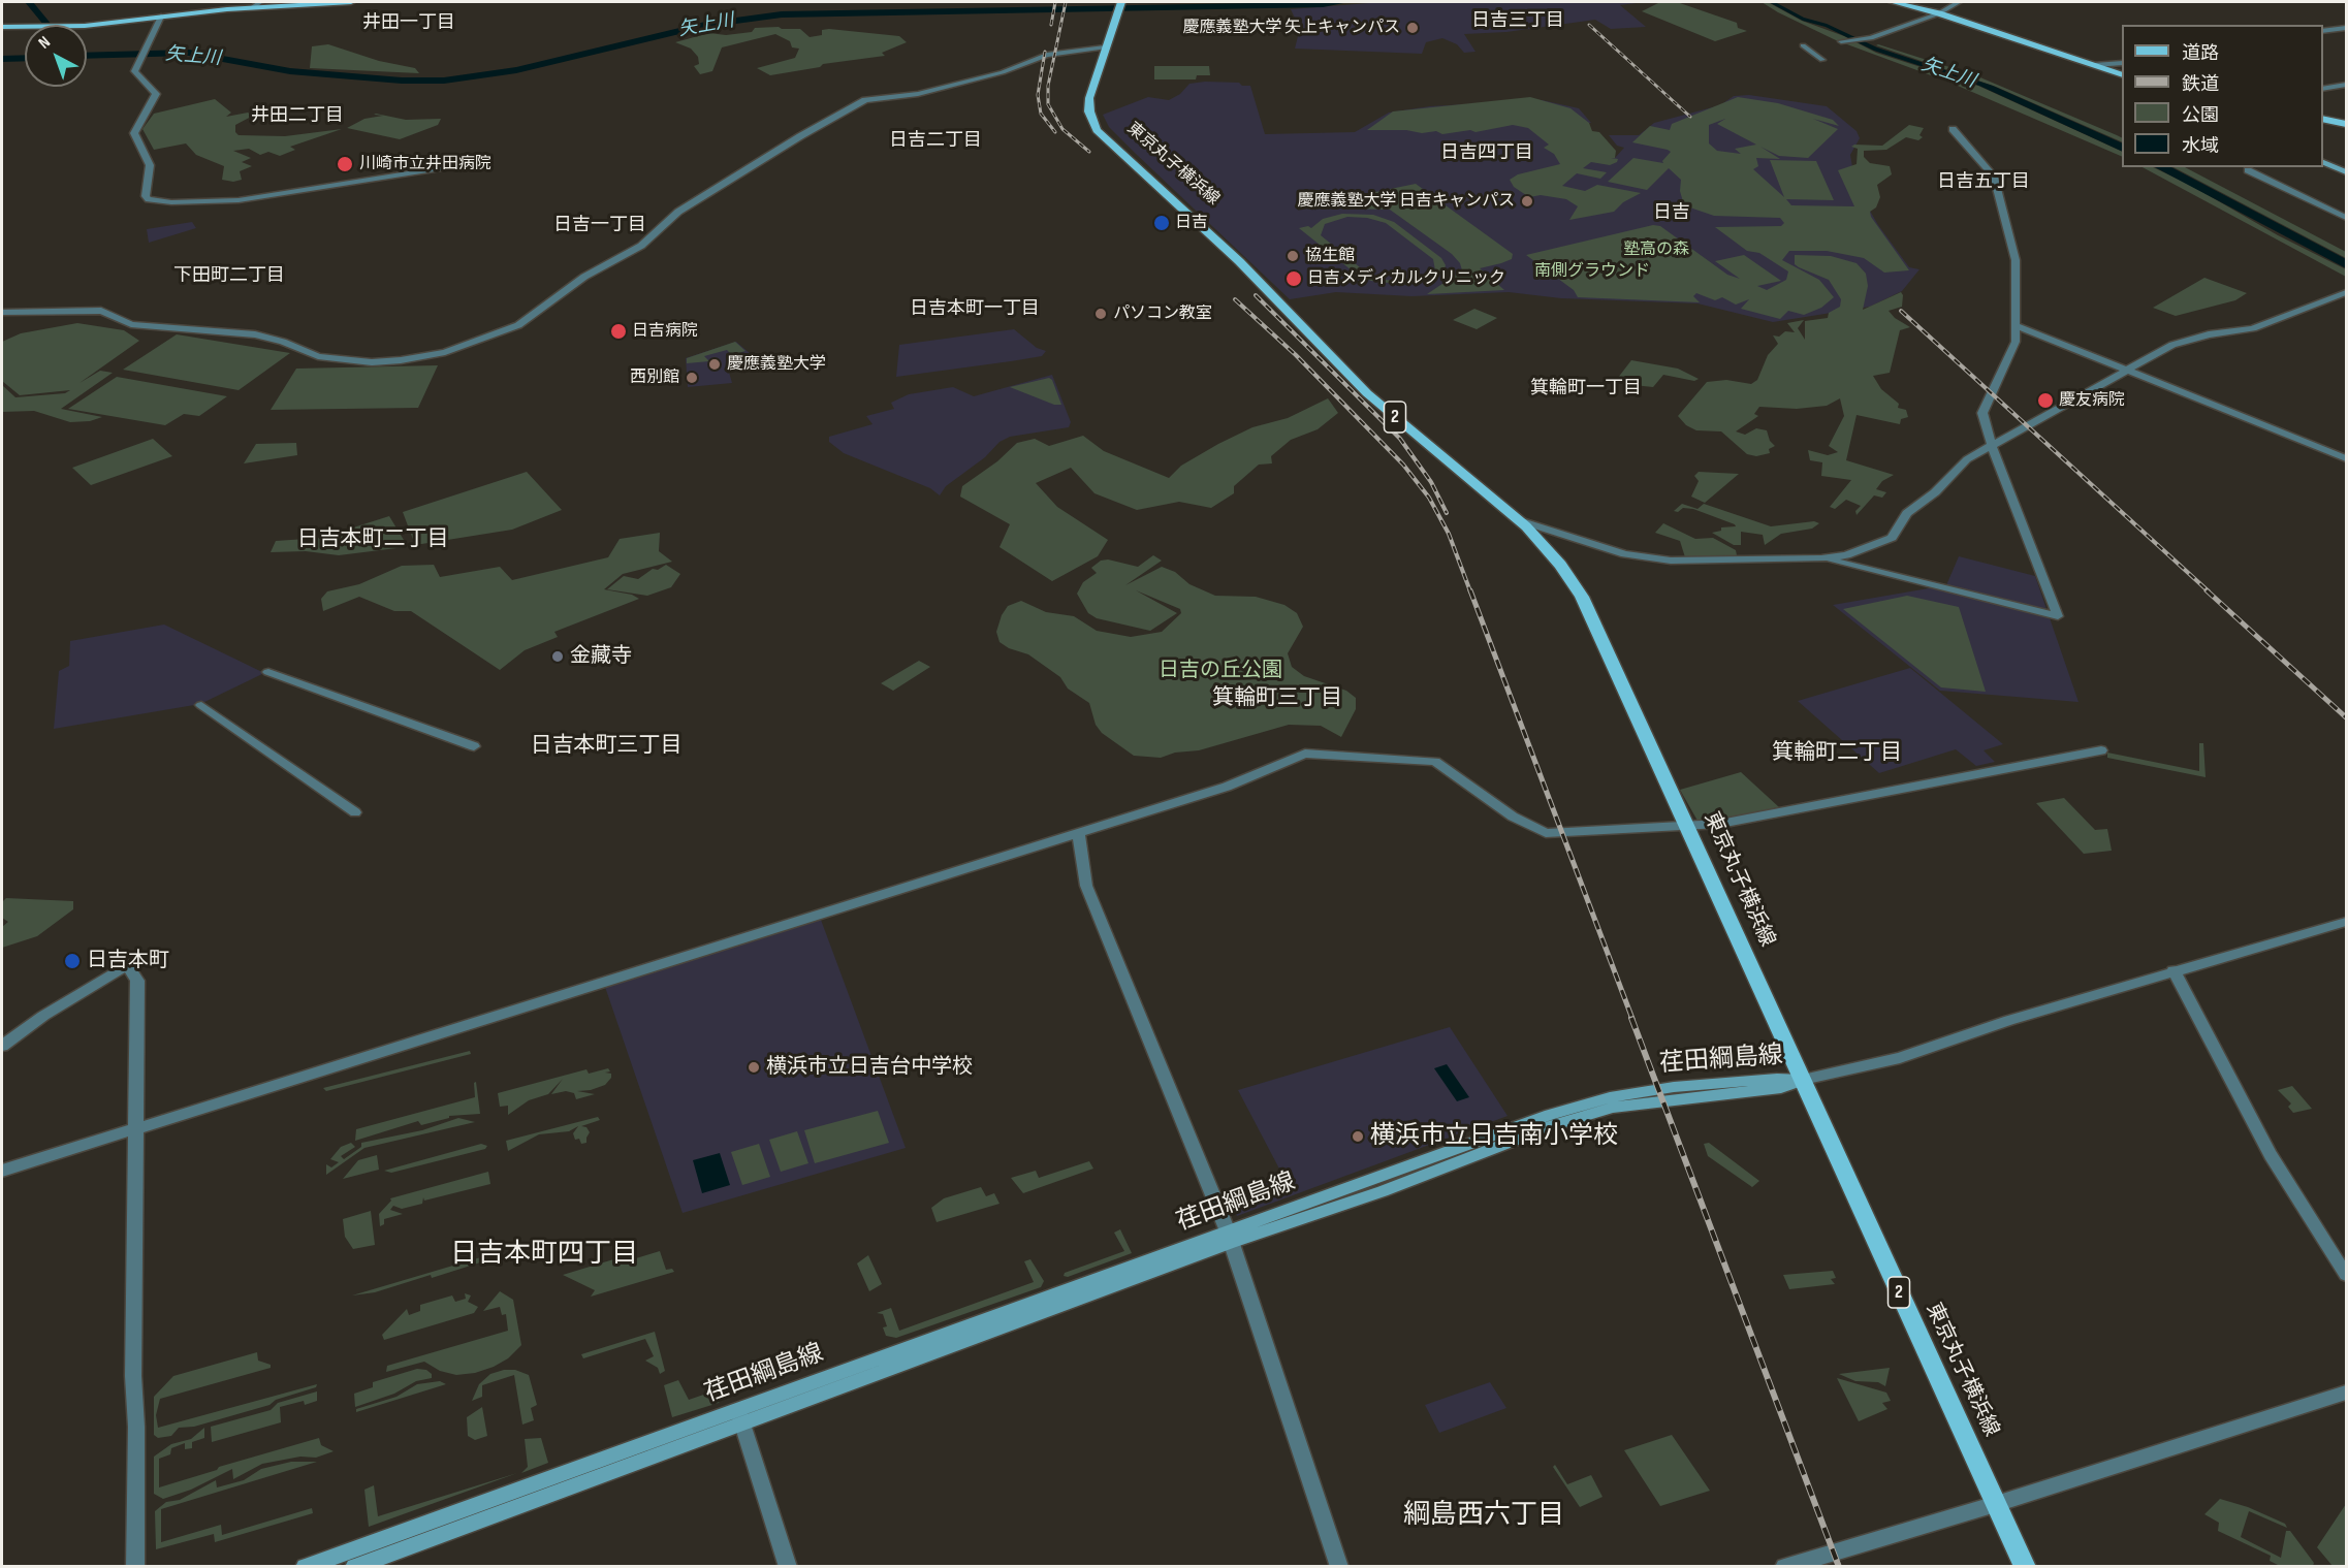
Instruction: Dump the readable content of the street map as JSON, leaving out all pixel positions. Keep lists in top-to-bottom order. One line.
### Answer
{"streets":{"main road":["東京丸子横浜線","2","荏田綱島線"]},"crossings":[["東京丸子横浜線","荏田綱島線"]],"districts":["日吉三丁目","井田一丁目","井田二丁目","日吉二丁目","日吉四丁目","日吉五丁目","日吉","日吉一丁目","下田町二丁目","日吉本町一丁目","箕輪町一丁目","日吉本町二丁目","箕輪町三丁目","日吉本町三丁目","箕輪町二丁目","日吉本町四丁目","綱島西六丁目"],"water":["矢上川"],"parks":["塾高の森","南側グラウンド","日吉の丘公園"],"places":["慶應義塾大学 矢上キャンパス","川崎市立井田病院","慶應義塾大学 日吉キャンパス","日吉","協生館","日吉メディカルクリニック","パソコン教室","日吉病院","慶應義塾大学","西別館","慶友病院","金藏寺","日吉本町","横浜市立日吉台中学校","横浜市立日吉南小学校"],"legend":["道路","鉄道","公園","水域"],"north":"top left"}
